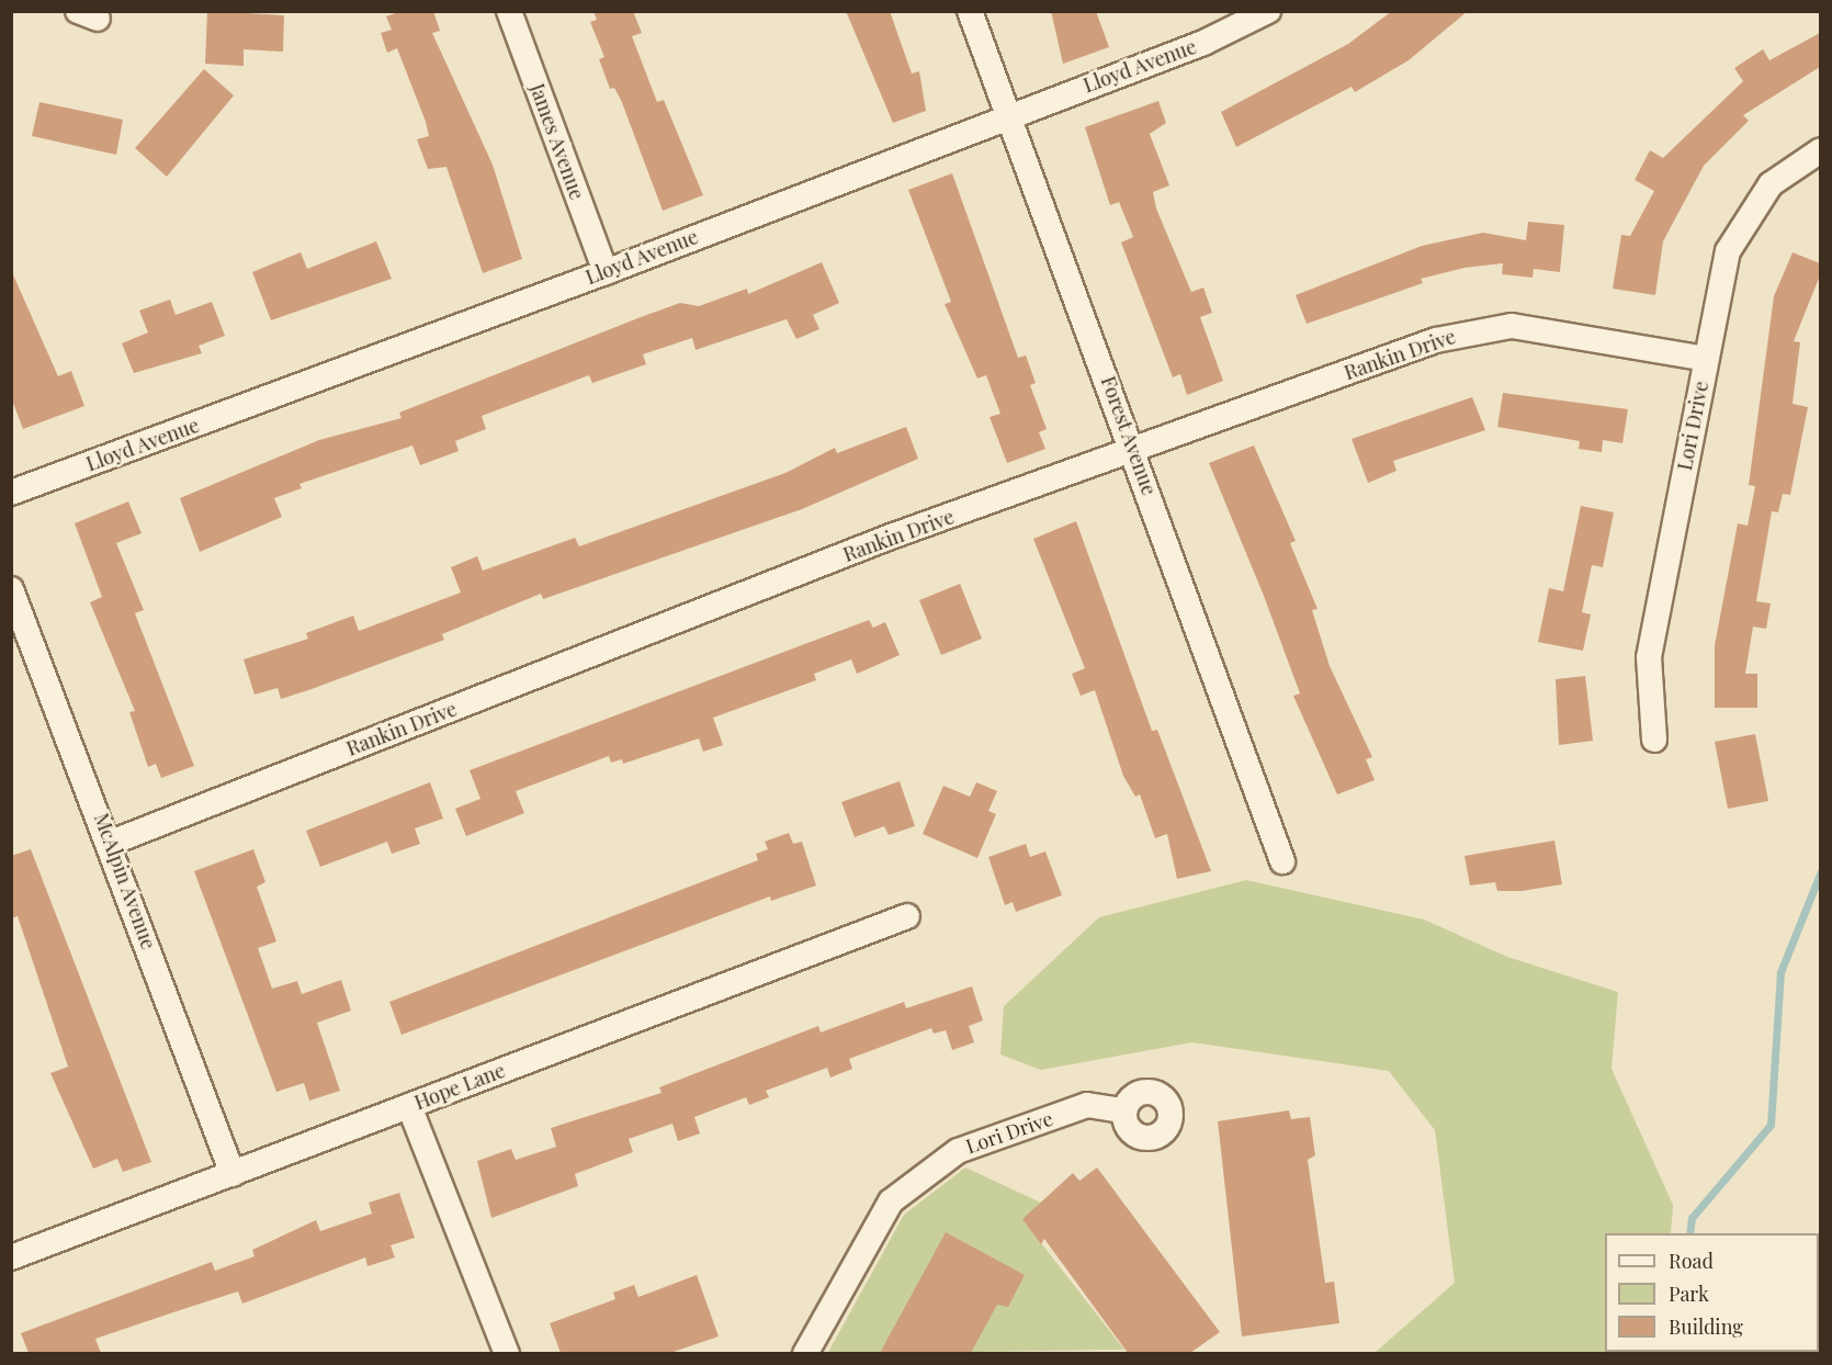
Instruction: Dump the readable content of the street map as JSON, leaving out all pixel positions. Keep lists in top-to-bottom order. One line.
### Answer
{"streets":{"street":["Lloyd Avenue","James Avenue","Rankin Drive","Lori Drive","Forest Avenue","McAlpin Avenue","Hope Lane"]},"crossings":[["Lloyd Avenue","James Avenue"],["Lloyd Avenue","Forest Avenue"],["Rankin Drive","Lori Drive"],["Rankin Drive","Forest Avenue"],["Rankin Drive","McAlpin Avenue"],["McAlpin Avenue","Hope Lane"]],"legend":["Road","Park","Building"]}
